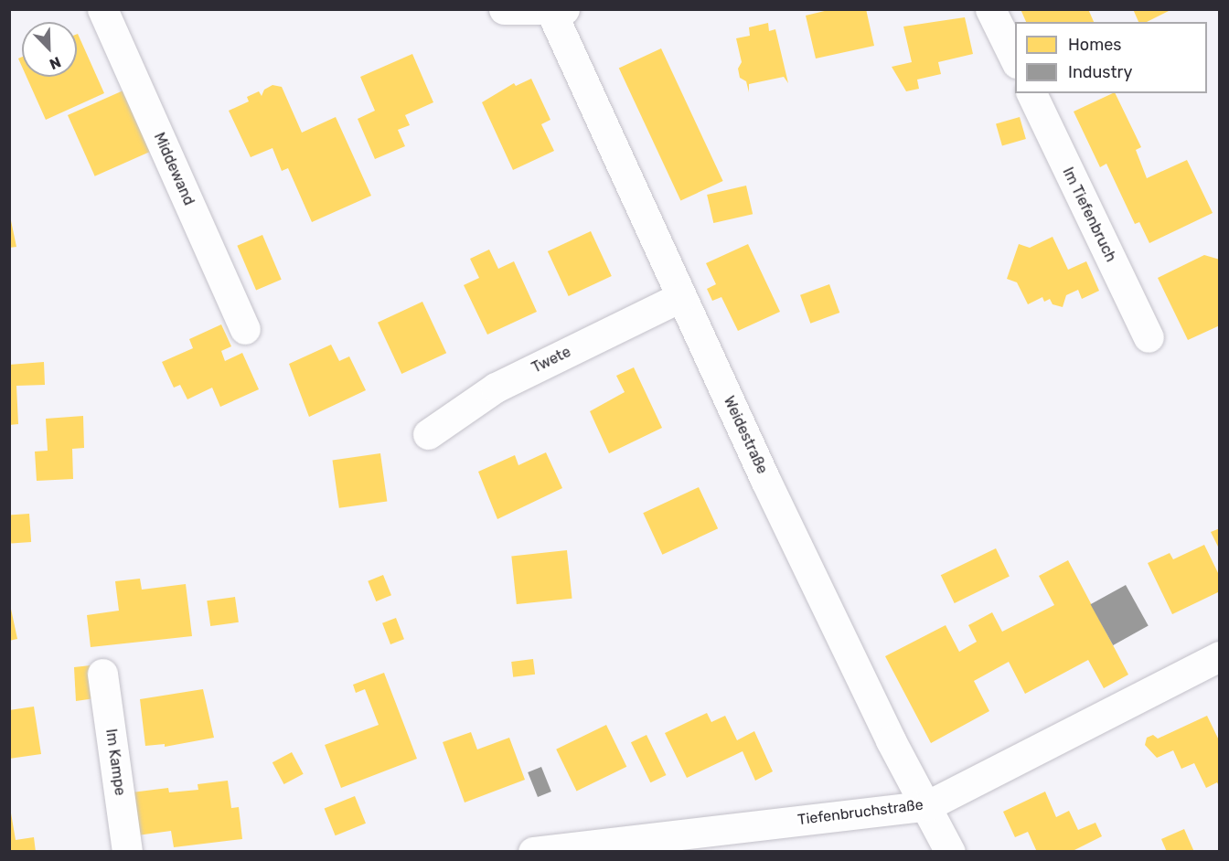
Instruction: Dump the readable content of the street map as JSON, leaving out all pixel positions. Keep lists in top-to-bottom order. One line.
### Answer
{"streets":{"street":["Middewand","Im Tiefenbruch","Twete","Weidestraße","Im Kampe","Tiefenbruchstraße"]},"crossings":[["Twete","Weidestraße"],["Weidestraße","Tiefenbruchstraße"]],"legend":["Homes","Industry"],"north":"bottom right"}
